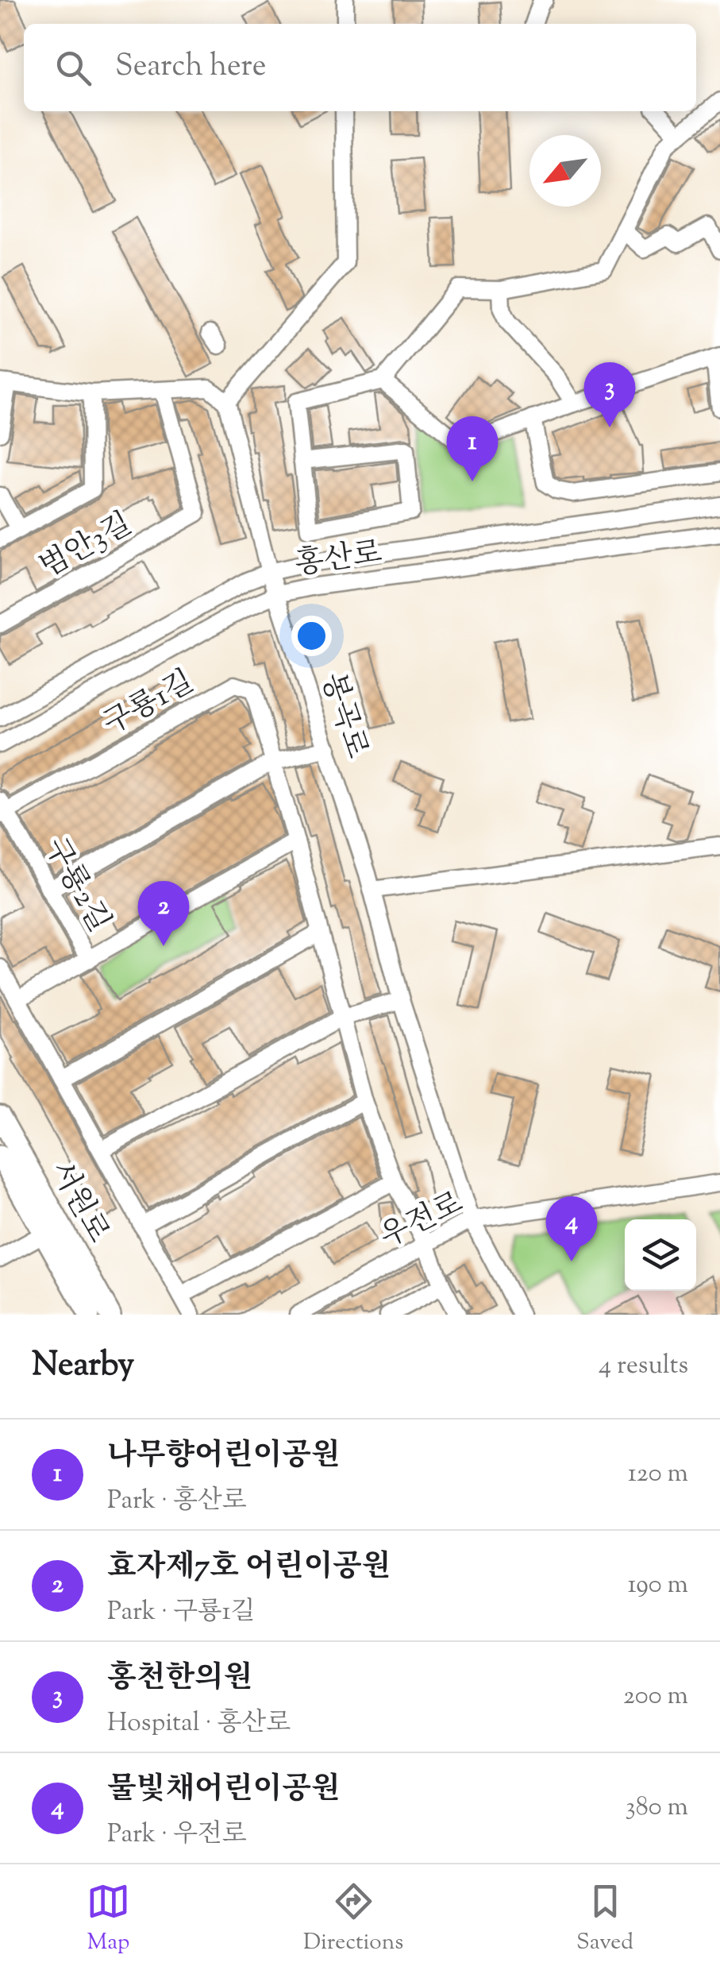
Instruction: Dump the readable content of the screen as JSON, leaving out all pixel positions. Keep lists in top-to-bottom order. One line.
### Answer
{"streets":{"main road":["서원로"],"street":["범안3길","홍산로","구룡1길","봉곡로","구룡2길","우전로"]},"crossings":[["홍산로","봉곡로"],["구룡1길","구룡2길"],["구룡1길","우전로"],["봉곡로","우전로"]],"north":"bottom left","page":{"search":"Search here","pins":["3","1","2","4"],"heading":["Nearby","4 results"],"list":[{"mark":"1","name":"나무향어린이공원","note":"Park · 홍산로","value":"120 m"},{"mark":"2","name":"효자제7호 어린이공원","note":"Park · 구룡1길","value":"190 m"},{"mark":"3","name":"홍천한의원","note":"Hospital · 홍산로","value":"200 m"},{"mark":"4","name":"물빛채어린이공원","note":"Park · 우전로","value":"380 m"}],"nav":["Map","Directions","Saved"]}}
